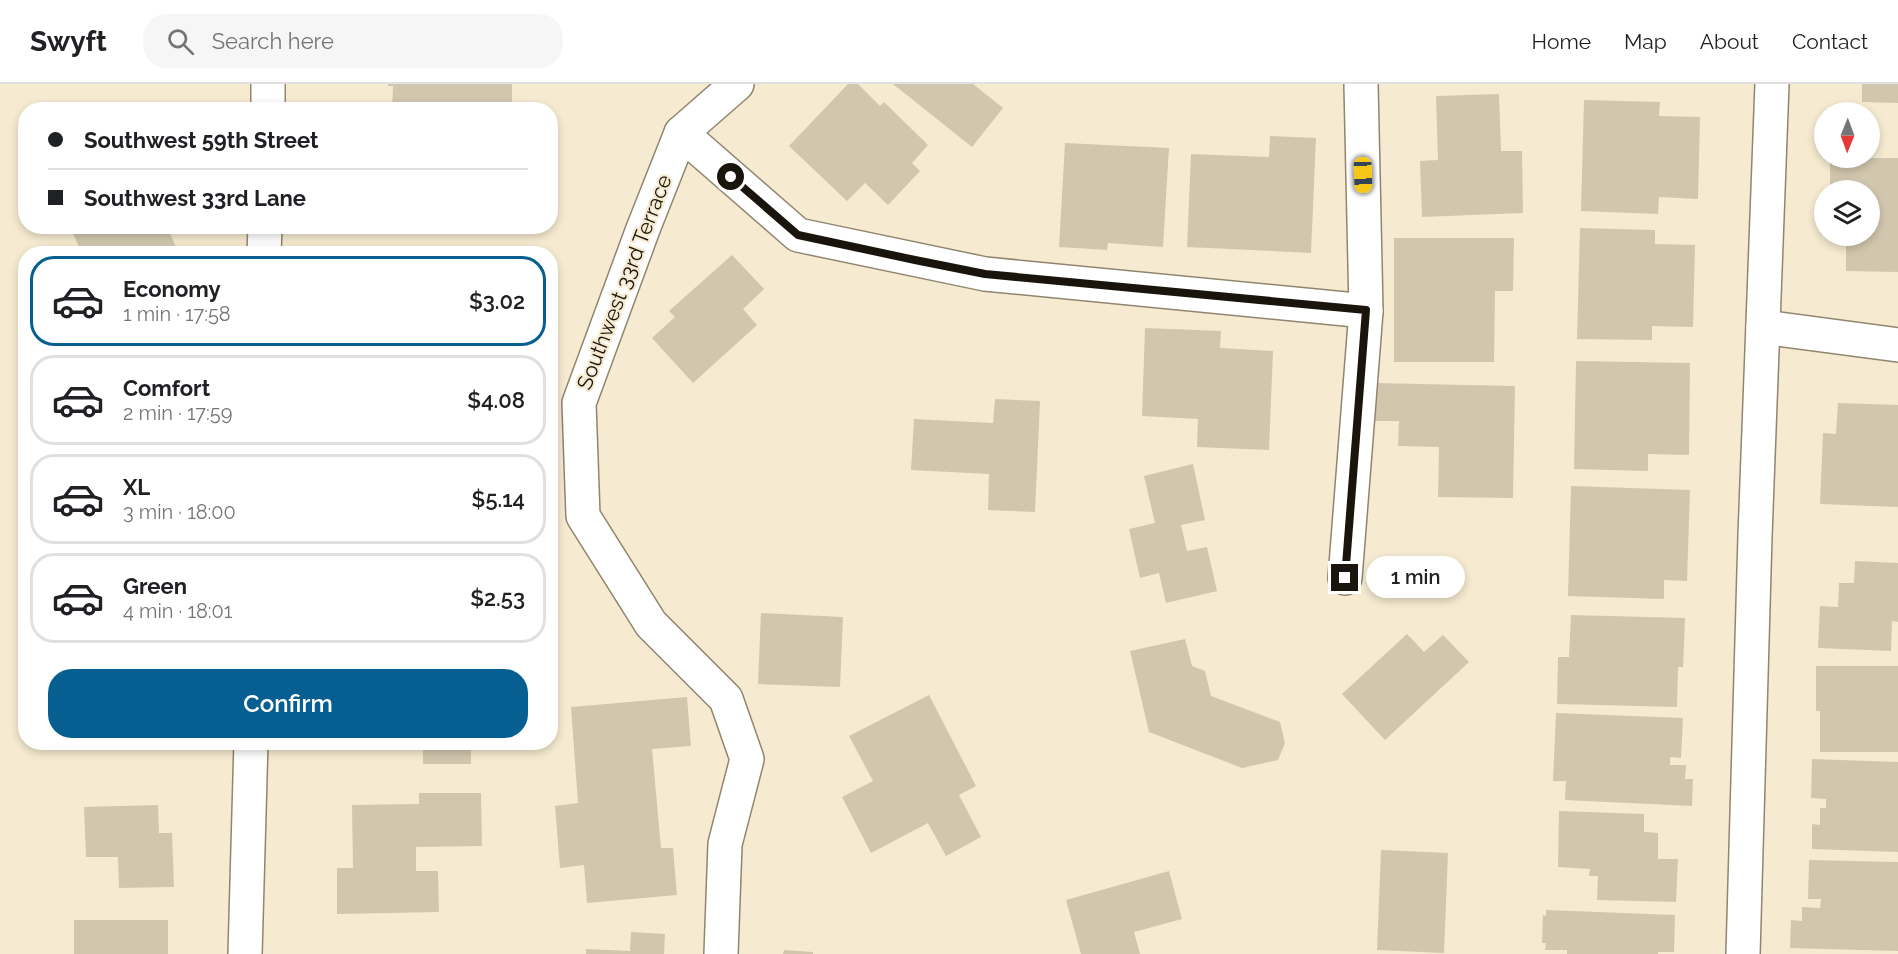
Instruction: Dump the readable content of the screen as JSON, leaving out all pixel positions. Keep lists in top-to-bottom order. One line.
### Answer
{"streets":{"street":["Southwest 33rd Terrace"]},"north":"bottom","page":{"header":"Swyft","search":"Search here","nav":["Home","Map","About","Contact"],"banner":["Southwest 59th Street","Southwest 33rd Lane"],"list":[{"name":"Economy","note":"1 min · 17:58","value":"$3.02"},{"name":"Comfort","note":"2 min · 17:59","value":"$4.08"},{"name":"XL","note":"3 min · 18:00","value":"$5.14"},{"name":"Green","note":"4 min · 18:01","value":"$2.53"}],"bubble":"1 min","buttons":"Confirm"}}
